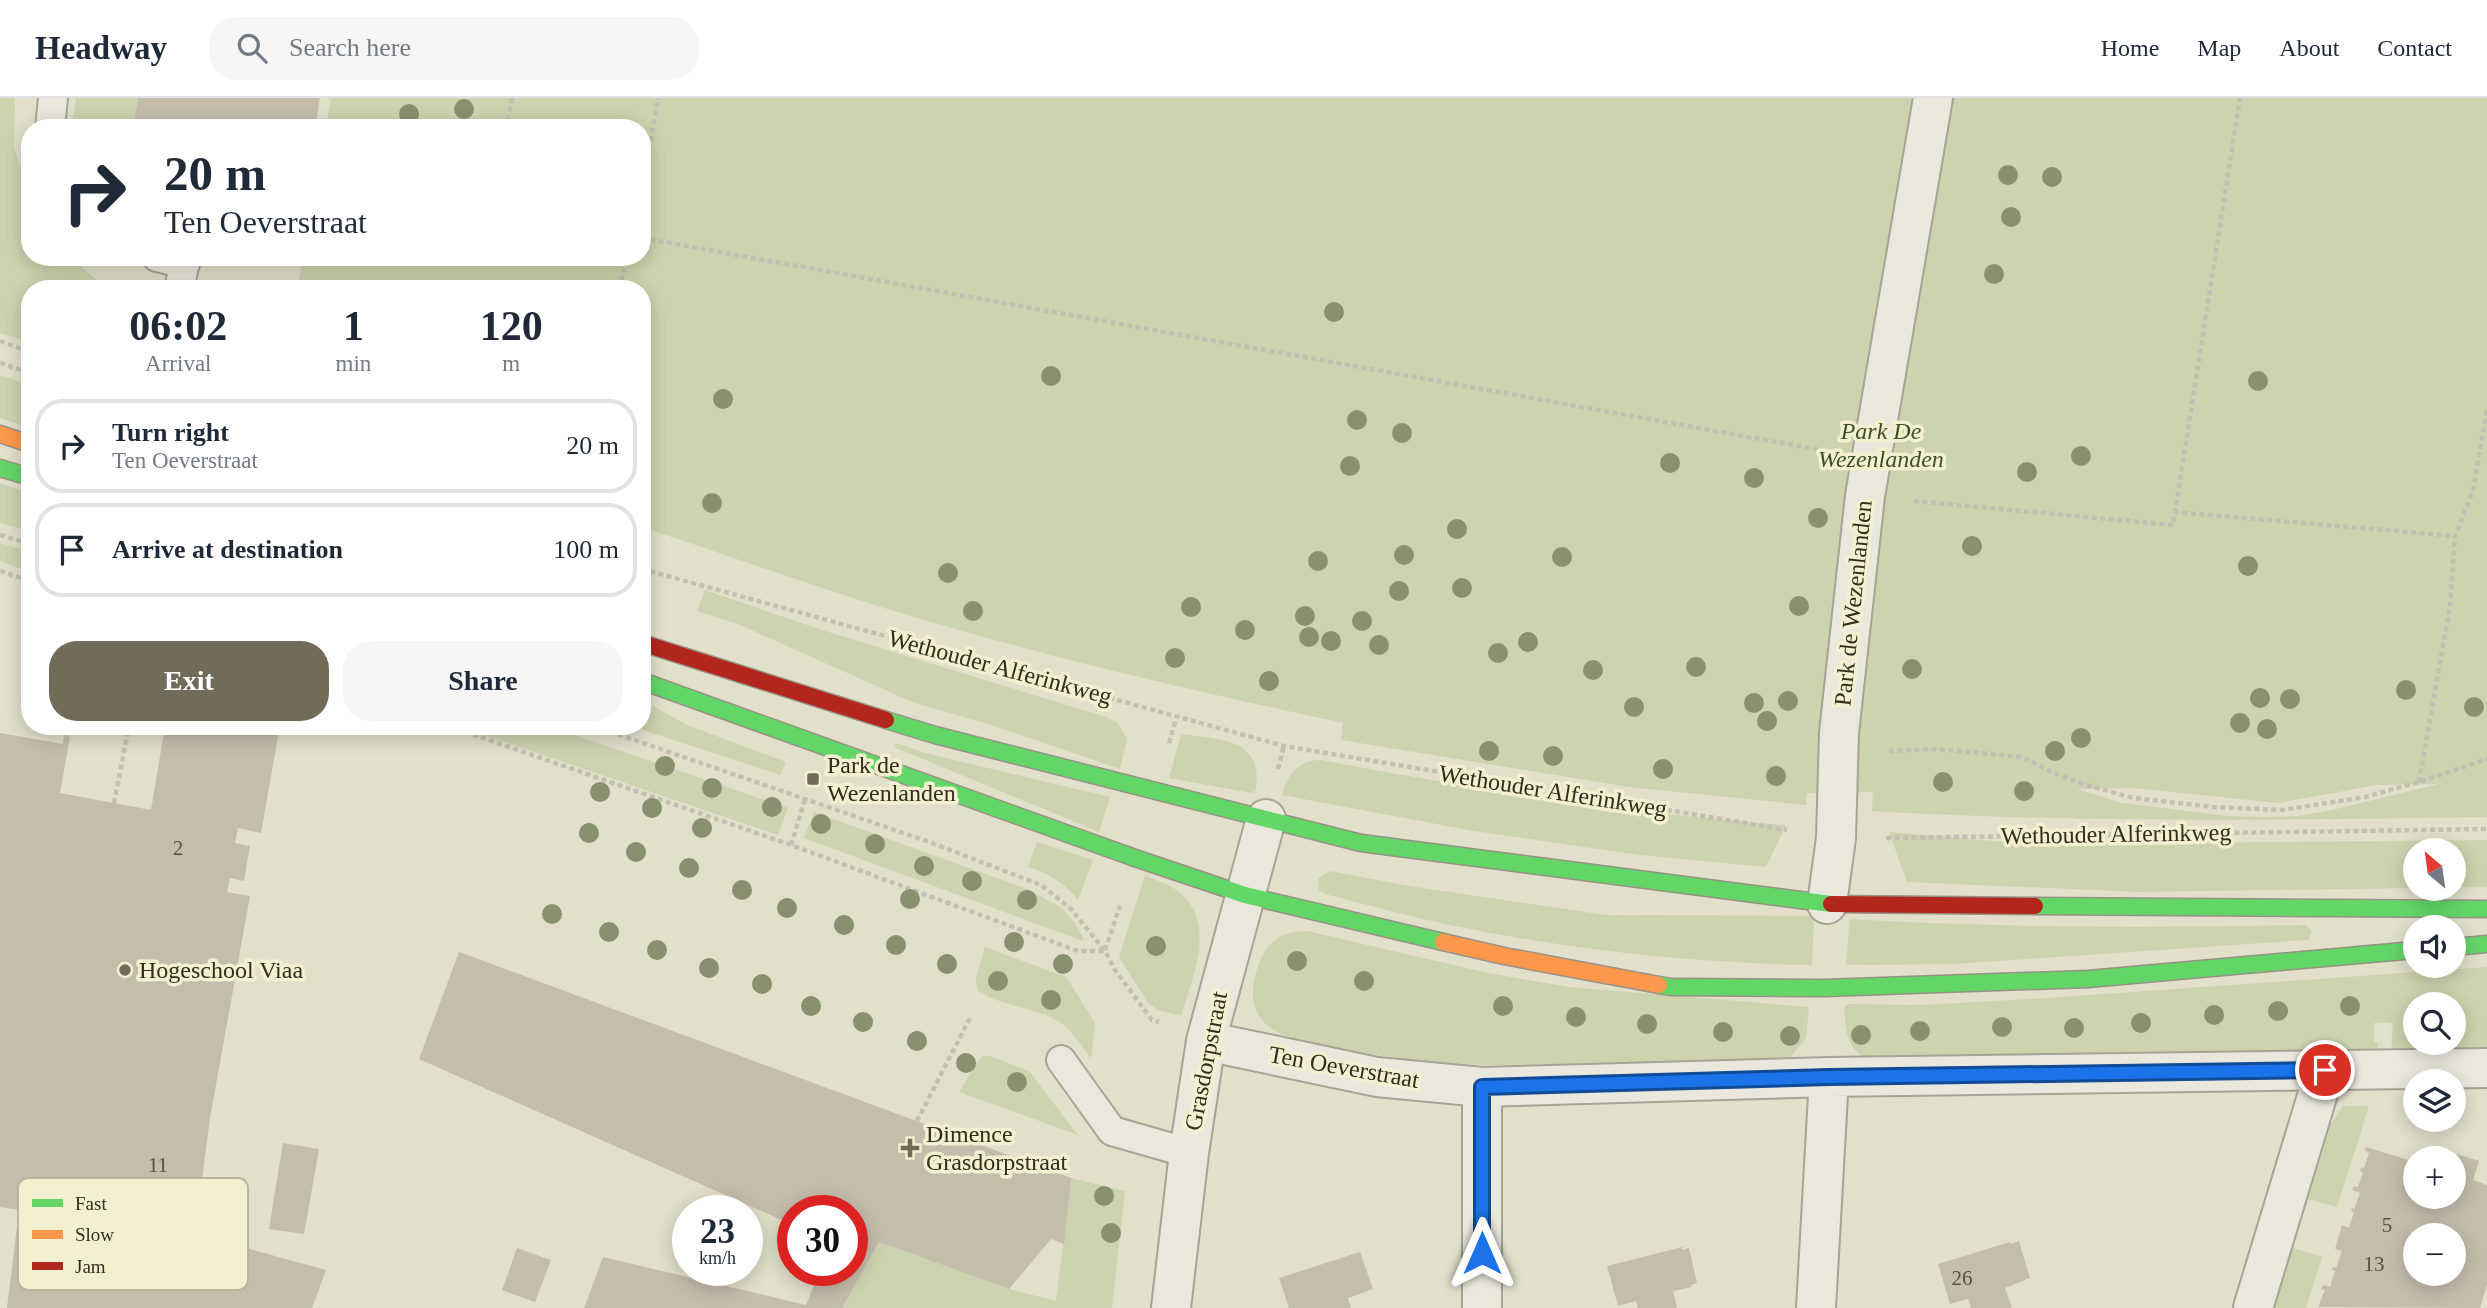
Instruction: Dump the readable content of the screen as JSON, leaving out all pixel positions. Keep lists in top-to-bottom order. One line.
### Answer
{"streets":{"street":["Park de Wezenlanden","Grasdorpstraat","Ten Oeverstraat"],"path":["Wethouder Alferinkweg"]},"crossings":[["Park de Wezenlanden","Wethouder Alferinkweg"],["Grasdorpstraat","Ten Oeverstraat"]],"parks":["Park De Wezenlanden"],"places":{"transit":["Park de Wezenlanden"],"other":["Hogeschool Viaa"],"health":["Dimence Grasdorpstraat"]},"house_numbers":["2","11","5","13","26"],"legend":["Fast","Slow","Jam"],"north":"top left","page":{"header":"Headway","search":"Search here","nav":["Home","Map","About","Contact"],"turn":["20 m","Ten Oeverstraat"],"eta":["06:02","Arrival","1","min","120","m"],"list":[{"name":"Turn right","note":"Ten Oeverstraat","value":"20 m"},{"name":"Arrive at destination","value":"100 m"}],"buttons":["Exit","Share"],"map_buttons":["+","−"],"speed":"23 km/h","limit":"30"}}
